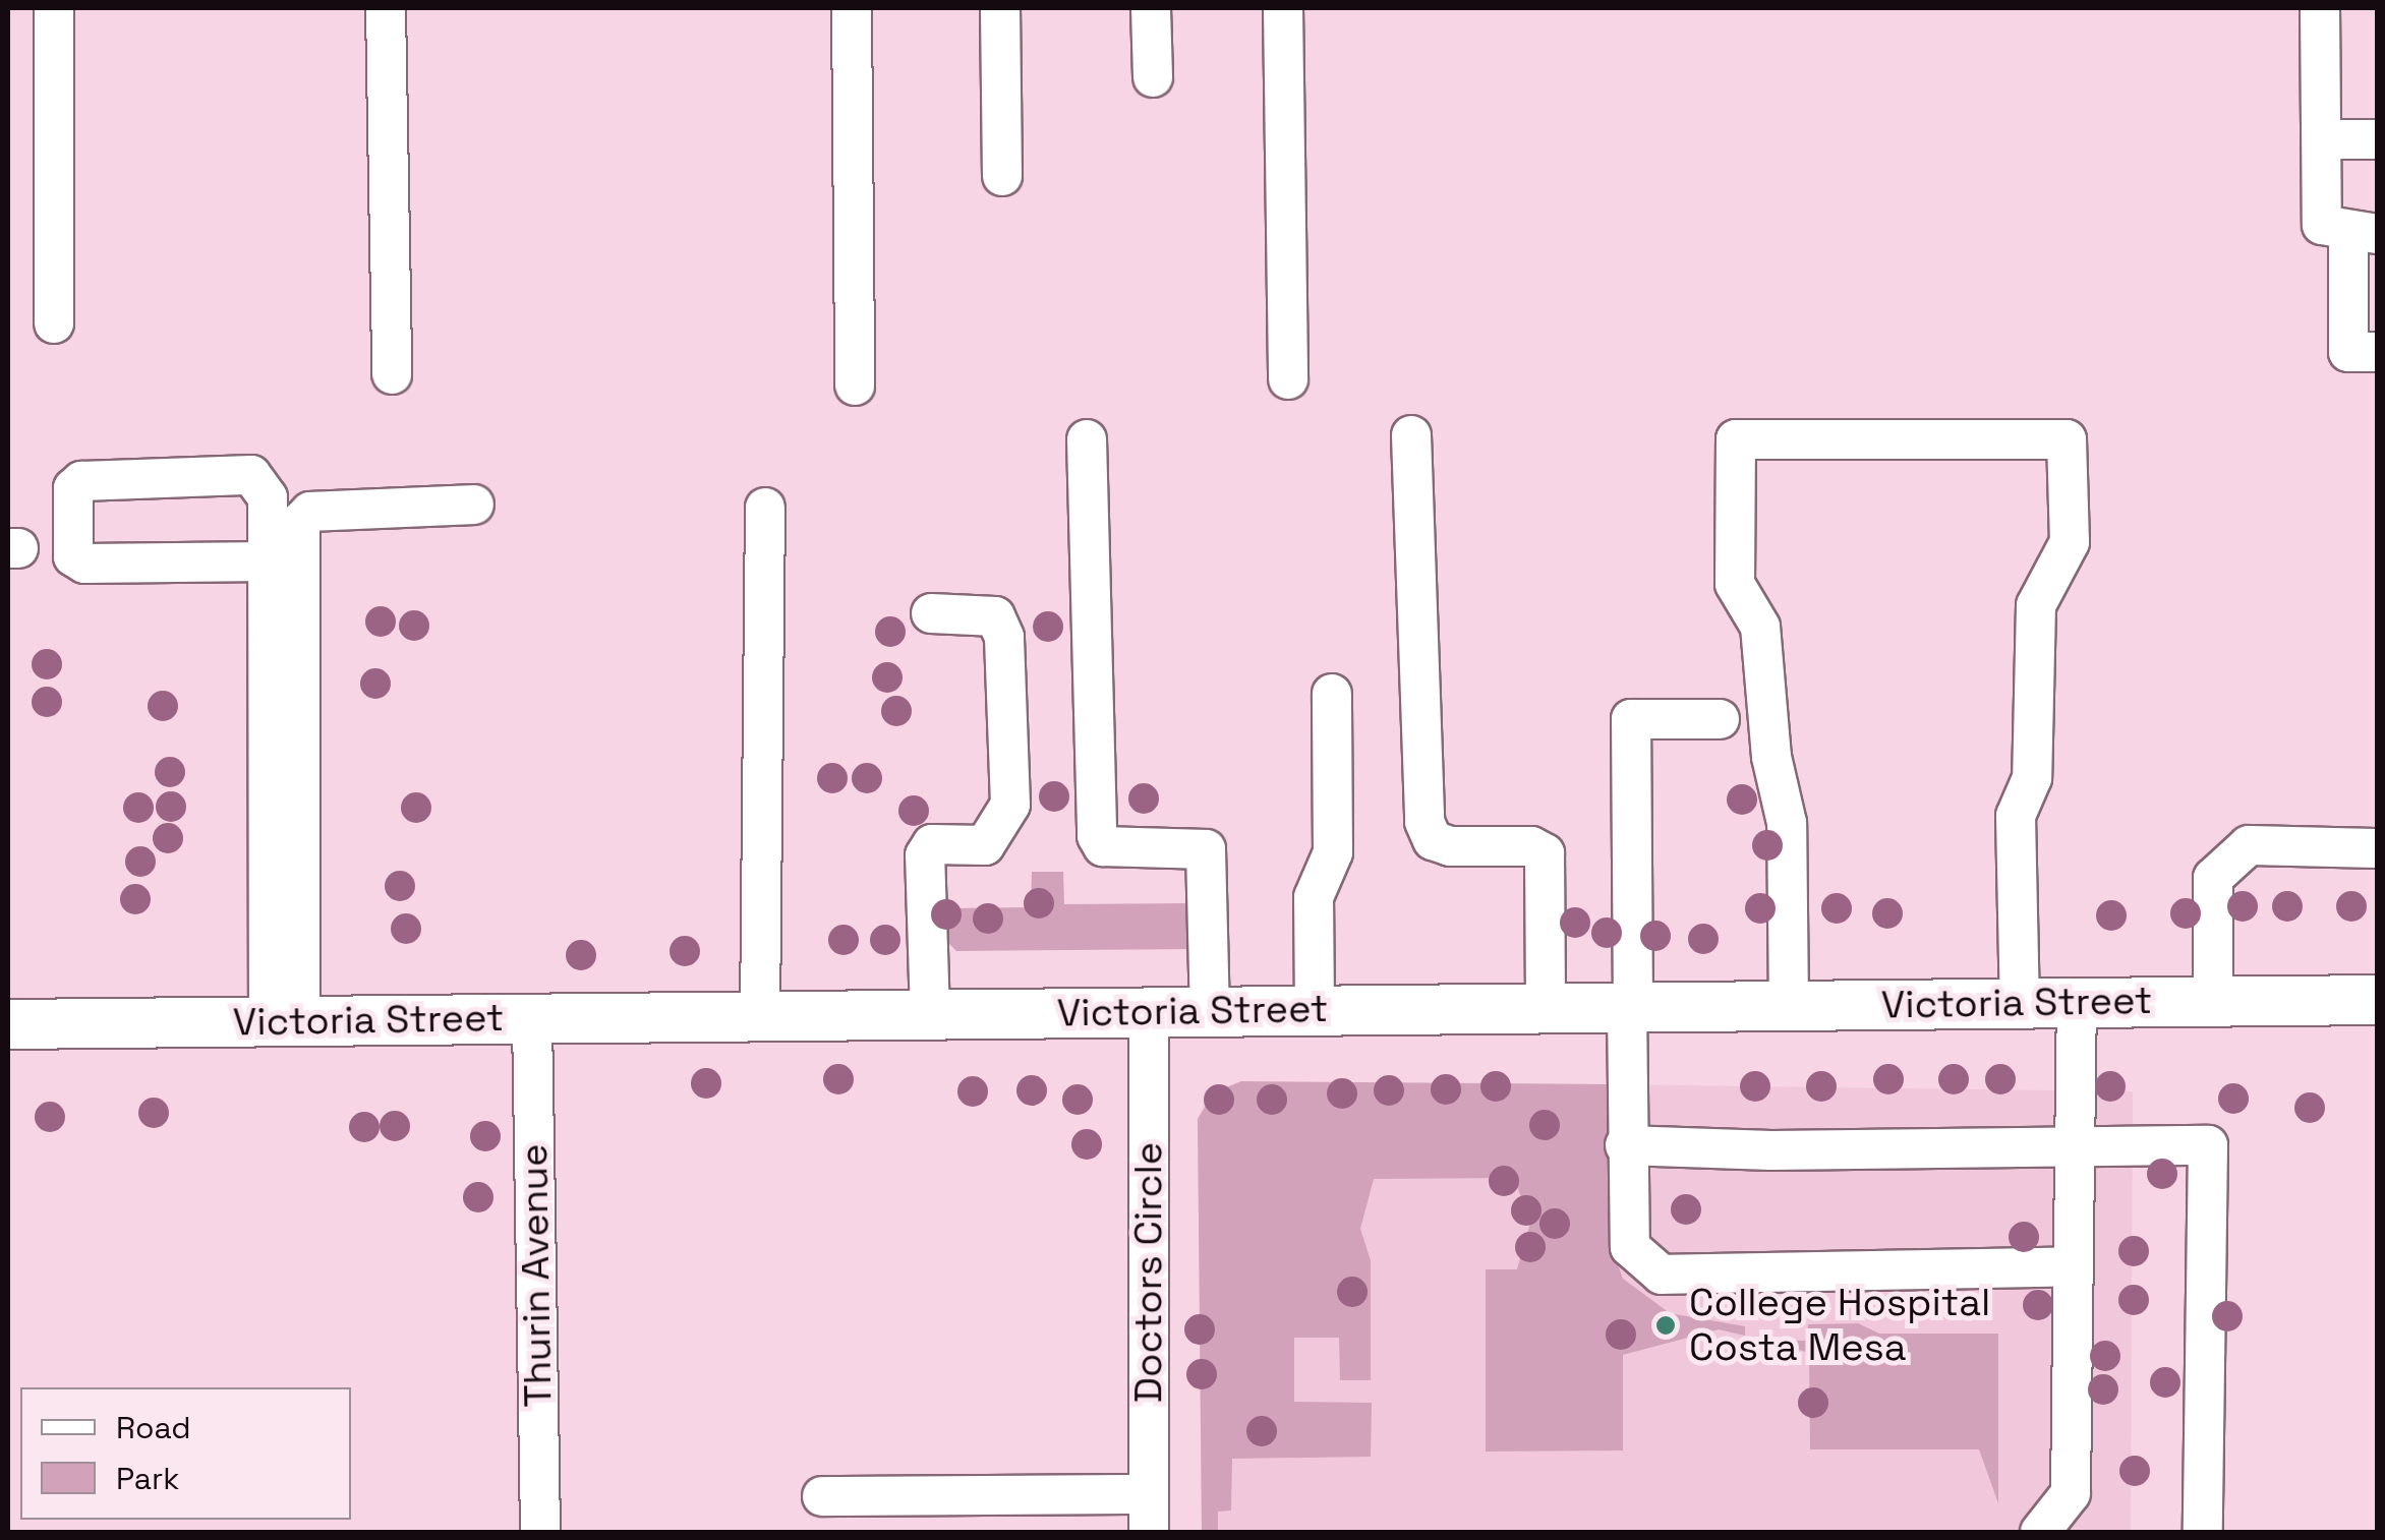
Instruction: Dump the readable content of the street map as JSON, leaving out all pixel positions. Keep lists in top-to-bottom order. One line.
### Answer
{"streets":{"main road":["Victoria Street"],"street":["Doctors Circle","Thurin Avenue"]},"crossings":[["Victoria Street","Doctors Circle"],["Victoria Street","Thurin Avenue"]],"places":["College Hospital Costa Mesa"],"legend":["Road","Park"]}
